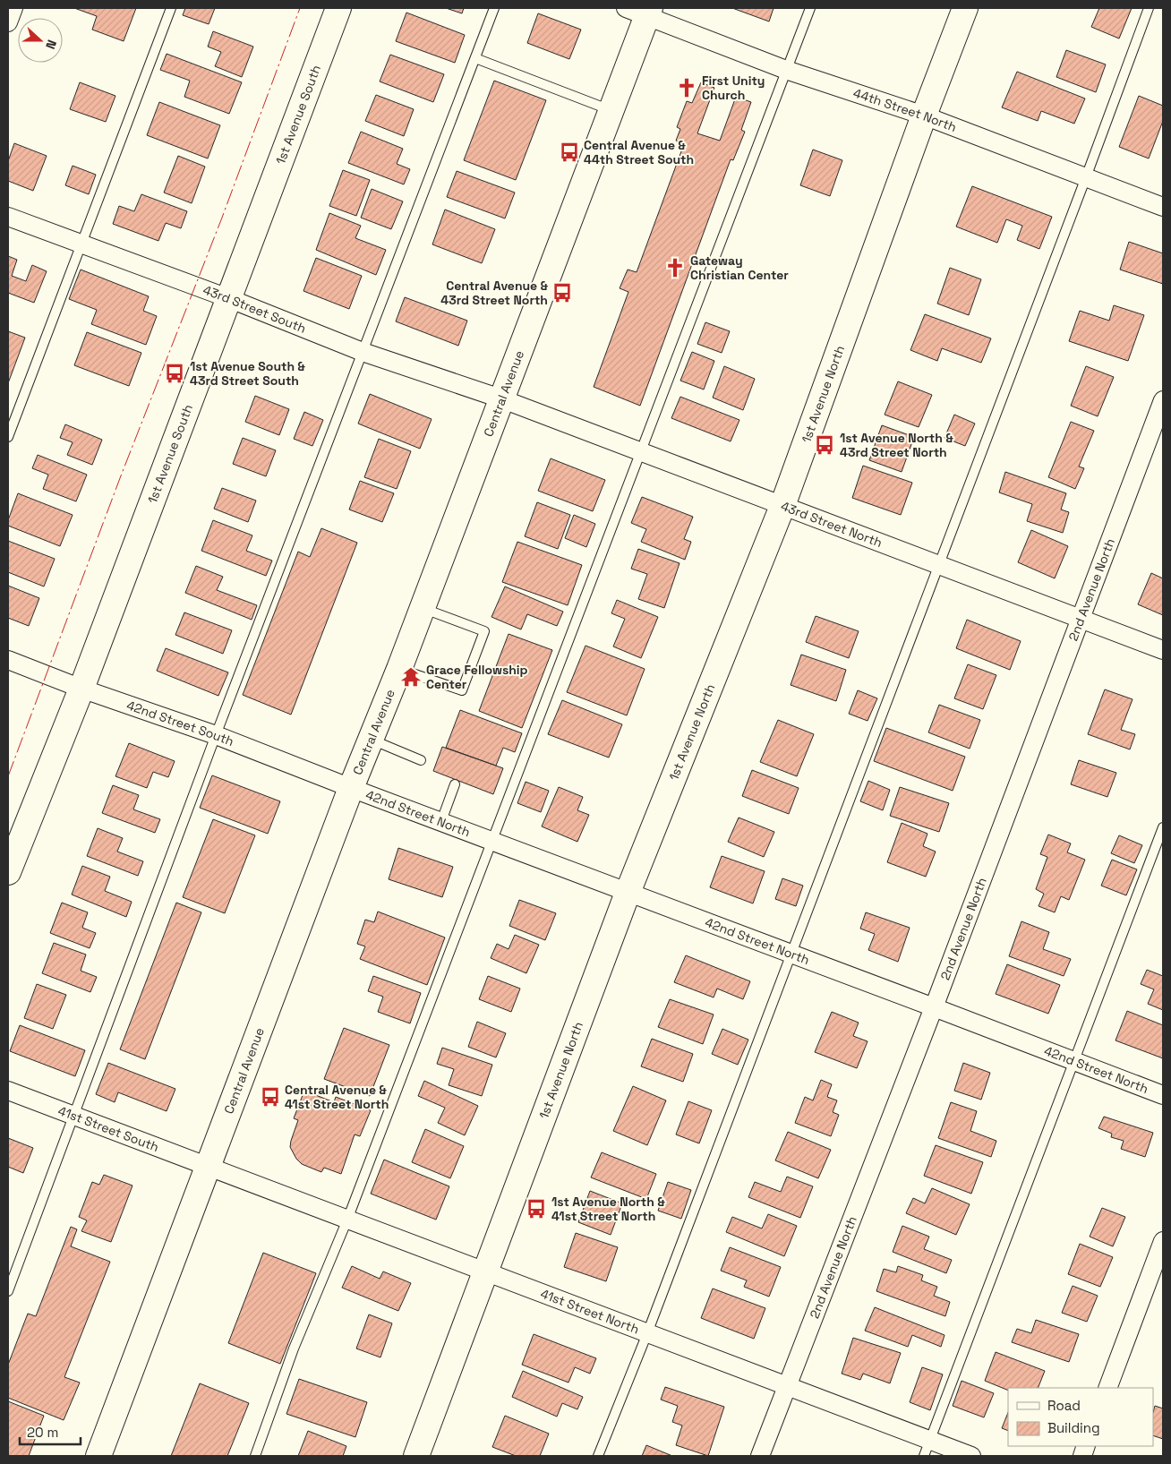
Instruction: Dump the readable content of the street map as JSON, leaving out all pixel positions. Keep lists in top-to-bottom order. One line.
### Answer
{"streets":{"main road":["1st Avenue South","Central Avenue","1st Avenue North"],"street":["44th Street North","43rd Street South","43rd Street North","2nd Avenue North","42nd Street South","42nd Street North","41st Street South","41st Street North"]},"crossings":[["44th Street North","Central Avenue"],["44th Street North","1st Avenue North"],["1st Avenue South","43rd Street South"],["1st Avenue South","42nd Street South"],["43rd Street South","Central Avenue"],["43rd Street South","43rd Street North"],["Central Avenue","43rd Street North"],["Central Avenue","42nd Street South"],["Central Avenue","42nd Street North"],["Central Avenue","41st Street South"],["Central Avenue","41st Street North"],["1st Avenue North","43rd Street North"],["1st Avenue North","42nd Street North"],["1st Avenue North","41st Street North"],["43rd Street North","2nd Avenue North"],["2nd Avenue North","42nd Street North"],["2nd Avenue North","41st Street North"],["42nd Street South","42nd Street North"],["41st Street South","41st Street North"]],"places":{"church":["First Unity Church","Gateway Christian Center"],"bus stop":["Central Avenue & 44th Street South","Central Avenue & 43rd Street North","1st Avenue South & 43rd Street South","1st Avenue North & 43rd Street North","Central Avenue & 41st Street North","1st Avenue North & 41st Street North"],"temple":["Grace Fellowship Center"]},"legend":["Road","Building"],"scale_bar":"20 m","north":"right"}
